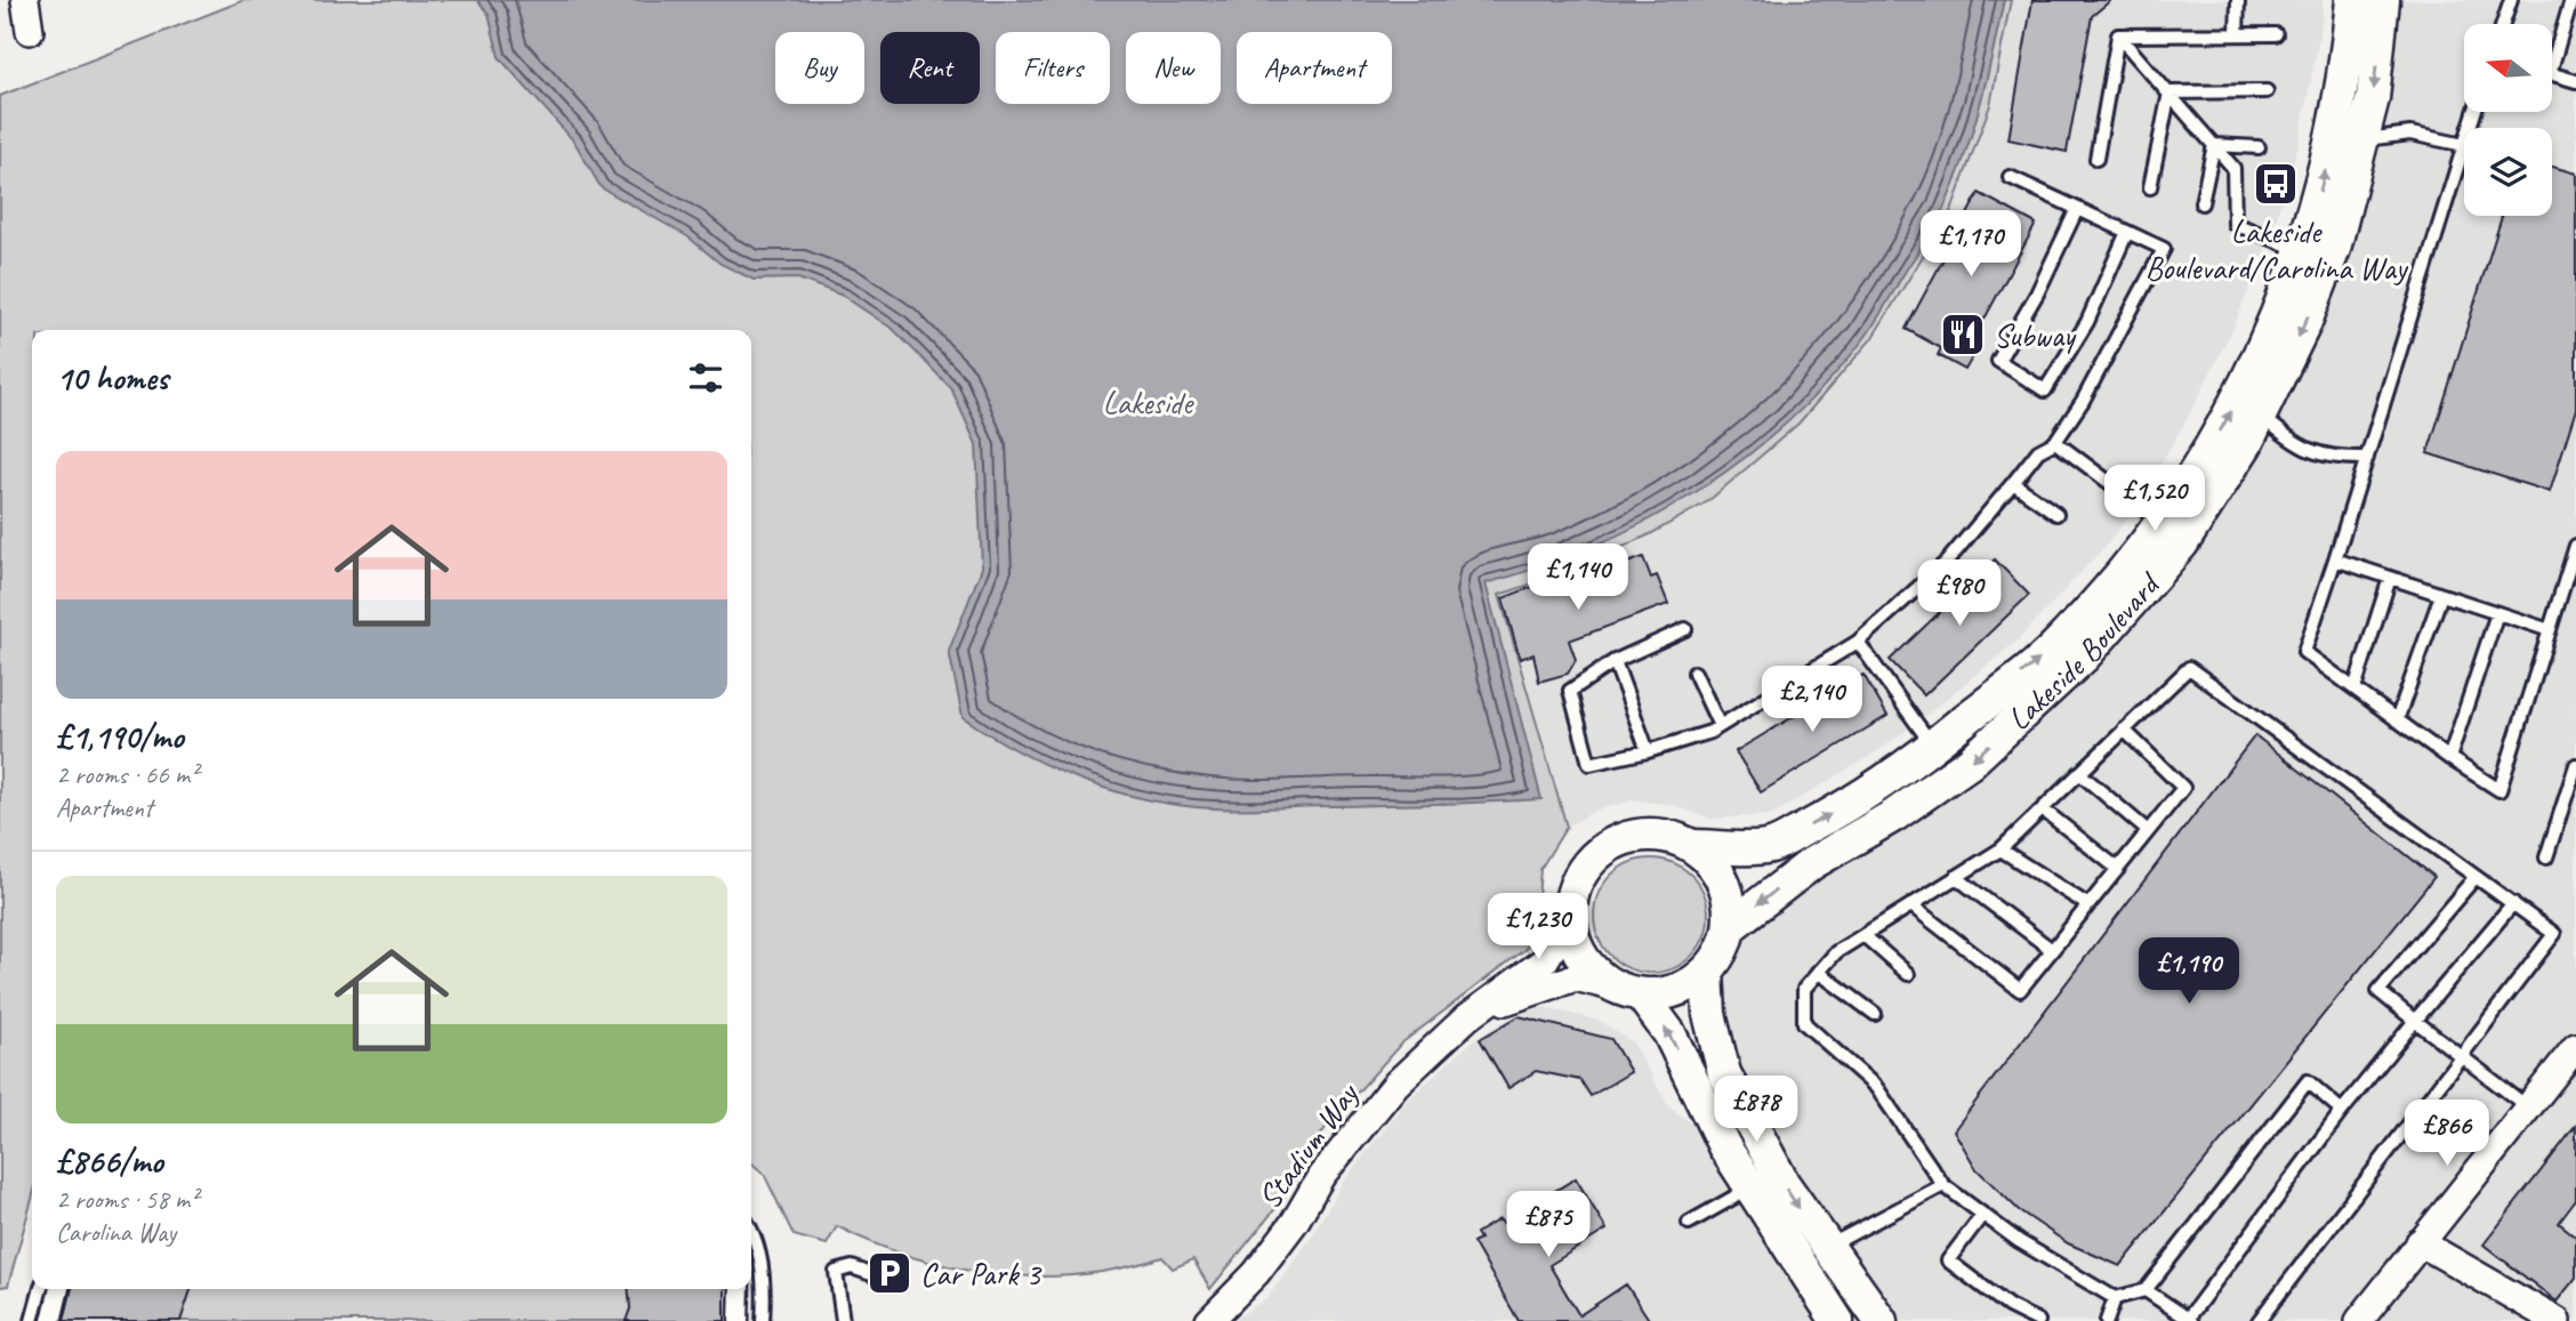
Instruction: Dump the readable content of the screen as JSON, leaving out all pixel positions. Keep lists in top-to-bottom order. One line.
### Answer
{"streets":{"street":["Lakeside Boulevard","Stadium Way"]},"crossings":[["Lakeside Boulevard","Stadium Way"]],"parks":["Lakeside"],"places":{"bus stop":["Lakeside Boulevard/Carolina Way"],"restaurant":["Subway"],"parking":["Car Park 3"]},"north":"left","page":{"chip":["Buy","Rent","Filters","New","Apartment"],"price":["£1,170","£1,520","£1,140","£980","£2,140","£1,230","£1,190","£878","£866","£875"],"heading":"10 homes","list":[{"name":"£1,190/mo","note":"2 rooms · 66 m² · Apartment"},{"name":"£866/mo","note":"2 rooms · 58 m² · Carolina Way"}]}}
